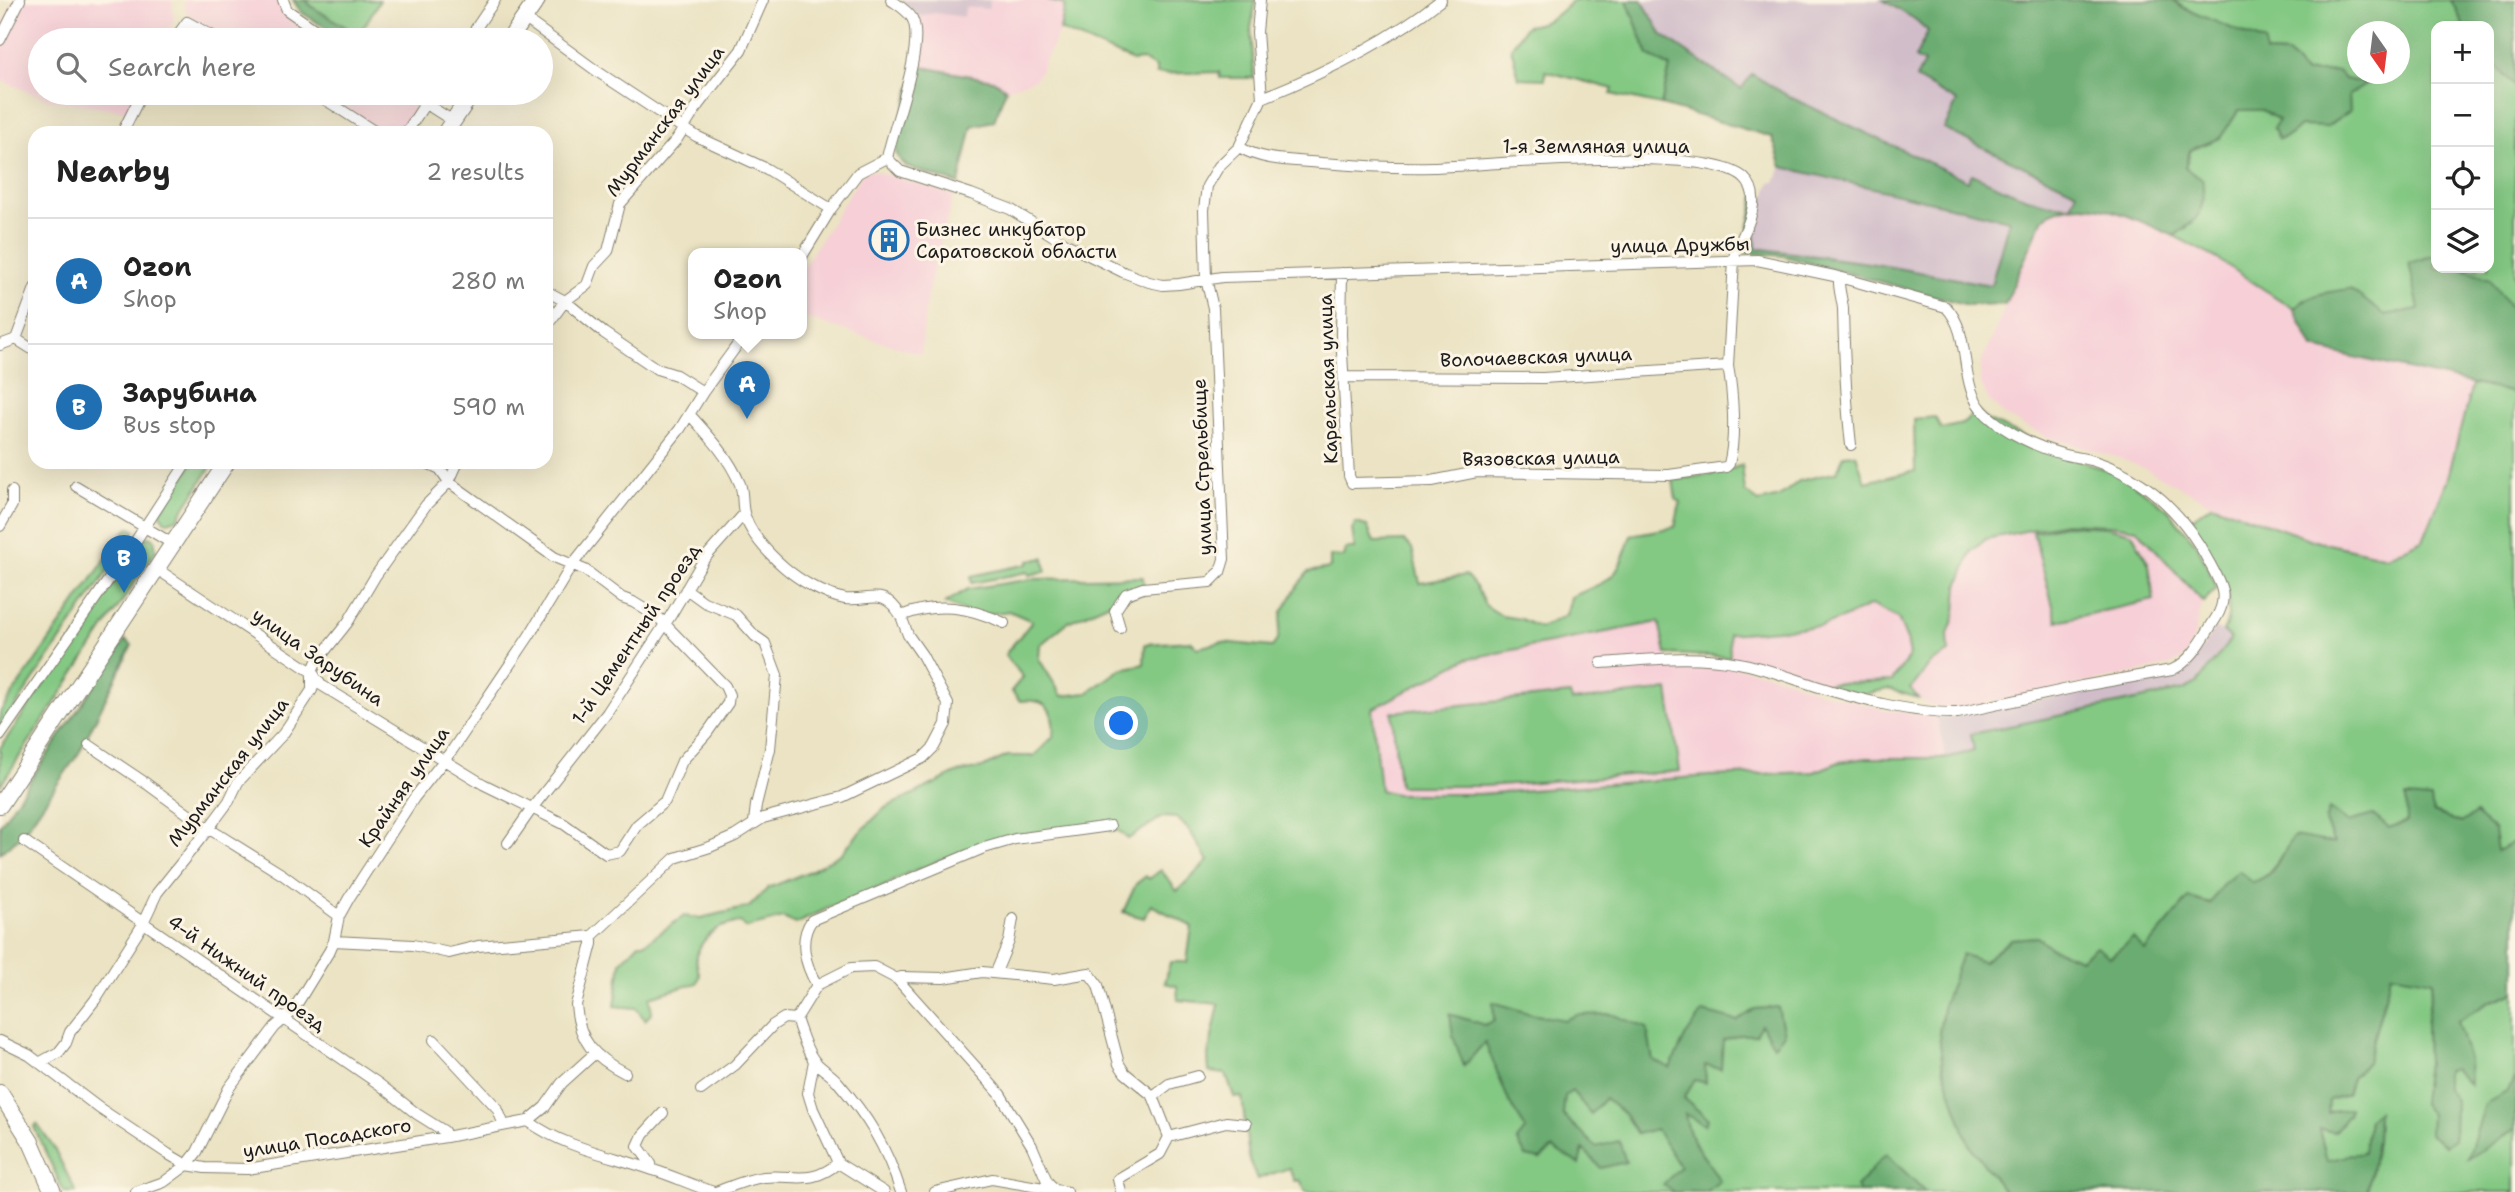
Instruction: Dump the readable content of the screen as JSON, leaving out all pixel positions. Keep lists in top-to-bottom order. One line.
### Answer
{"streets":{"street":["Мурманская улица","1-я Земляная улица","улица Дружбы","Волочаевская улица","Карельская улица","Вязовская улица","улица Стрельбище","1-й Цементный проезд","улица Зарубина","Крайняя улица","4-й Нижний проезд","улица Посадского"]},"crossings":[["Мурманская улица","улица Зарубина"],["Мурманская улица","4-й Нижний проезд"],["Мурманская улица","улица Посадского"],["1-я Земляная улица","улица Дружбы"],["1-я Земляная улица","Волочаевская улица"],["1-я Земляная улица","Вязовская улица"],["улица Дружбы","Карельская улица"],["улица Дружбы","улица Стрельбище"],["Волочаевская улица","Карельская улица"],["Карельская улица","Вязовская улица"],["1-й Цементный проезд","улица Зарубина"],["улица Зарубина","Крайняя улица"],["Крайняя улица","4-й Нижний проезд"],["Крайняя улица","улица Посадского"],["4-й Нижний проезд","улица Посадского"]],"places":{"building":["Бизнес инкубатор Саратовской области"]},"north":"bottom","page":{"map_buttons":["+","−"],"search":"Search here","heading":["Nearby","2 results"],"list":[{"mark":"A","name":"Ozon","note":"Shop","value":"280 m"},{"mark":"B","name":"Зарубина","note":"Bus stop","value":"590 m"}],"popup":["Ozon","Shop"],"pins":["A","B"]}}
